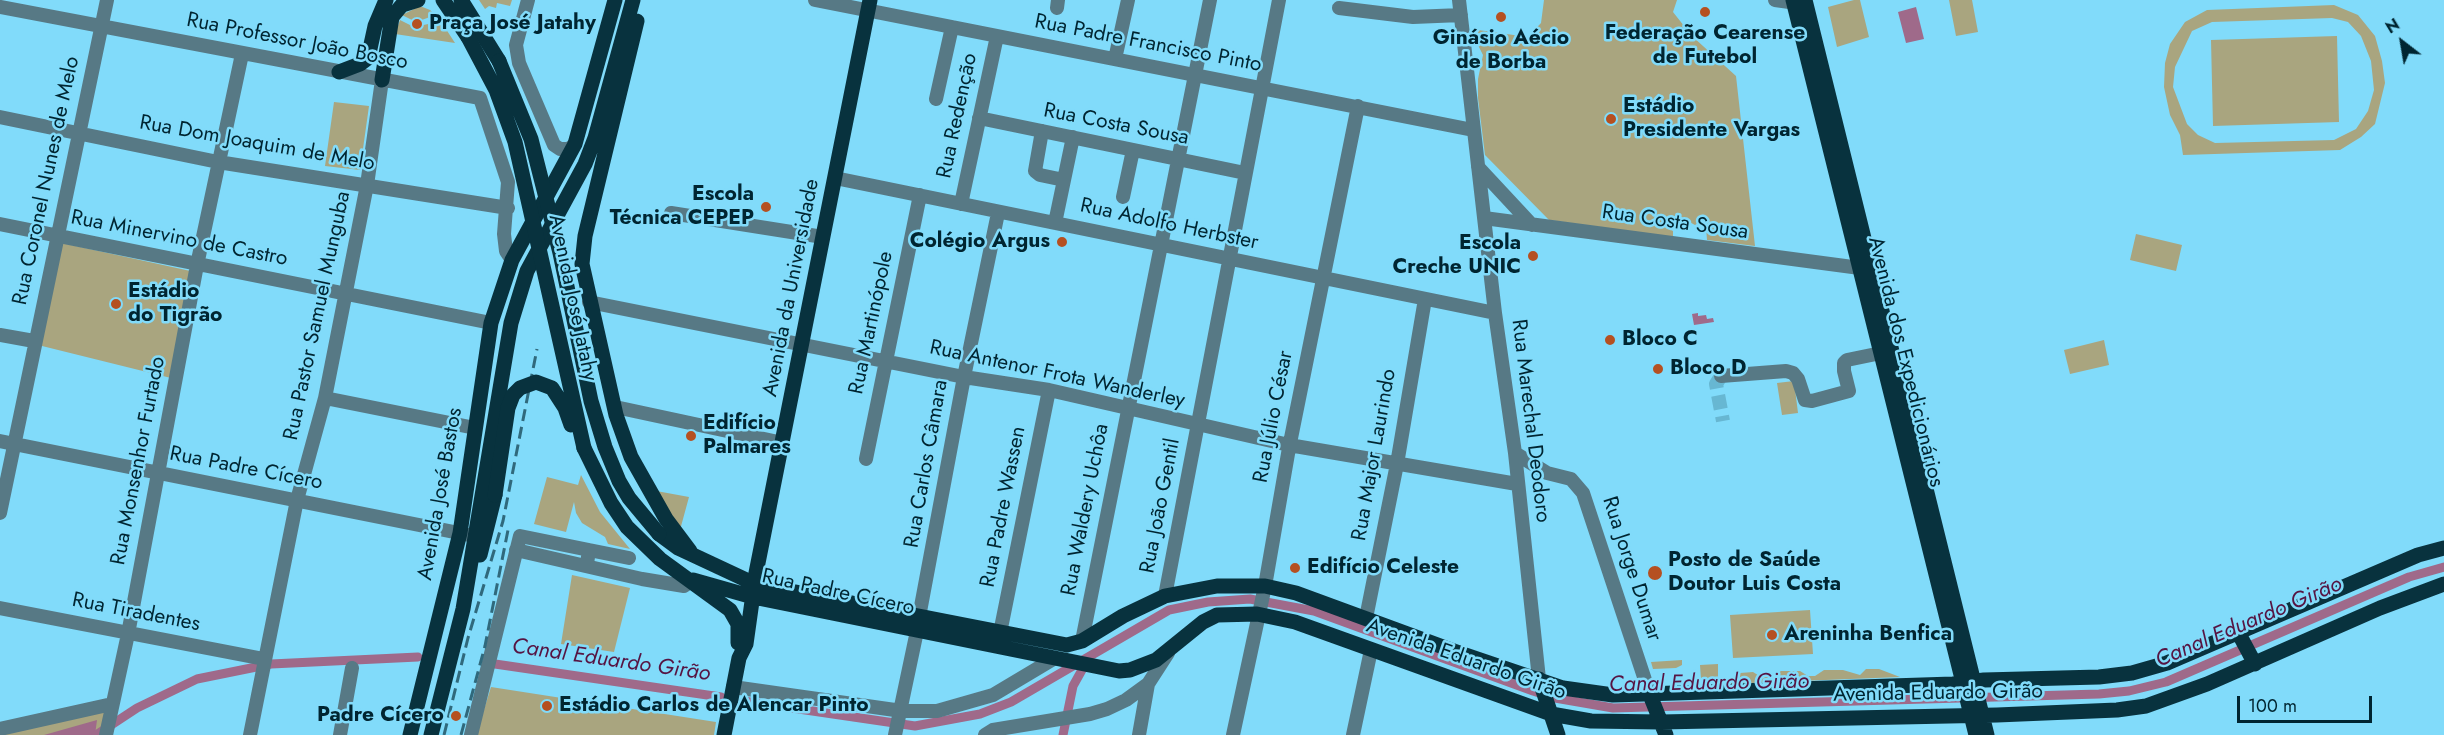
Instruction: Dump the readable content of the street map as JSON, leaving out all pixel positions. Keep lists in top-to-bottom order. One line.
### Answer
{"streets":{"main road":["Avenida da Universidade","Avenida José Jatahy","Avenida dos Expedicionários","Rua Padre Cícero","Avenida José Bastos","Avenida Eduardo Girão"],"street":["Rua Professor João Bosco","Rua Padre Francisco Pinto","Rua Redenção","Rua Costa Sousa","Rua Dom Joaquim de Melo","Rua Coronel Nunes de Melo","Rua Adolfo Herbster","Rua Minervino de Castro","Rua Pastor Samuel Munguba","Rua Martinópole","Rua Antenor Frota Wanderley","Rua Júlio César","Rua Marechal Deodoro","Rua Major Laurindo","Rua Monsenhor Furtado","Rua Carlos Câmara","Rua João Gentil","Rua Padre Wassen","Rua Waldery Uchôa","Rua Jorge Dumar","Rua Tiradentes"]},"crossings":[["Rua Professor João Bosco","Rua Dom Joaquim de Melo"],["Rua Professor João Bosco","Rua Coronel Nunes de Melo"],["Rua Professor João Bosco","Rua Pastor Samuel Munguba"],["Rua Professor João Bosco","Rua Monsenhor Furtado"],["Rua Padre Francisco Pinto","Rua Redenção"],["Rua Padre Francisco Pinto","Avenida da Universidade"],["Rua Padre Francisco Pinto","Rua Júlio César"],["Rua Padre Francisco Pinto","Rua Marechal Deodoro"],["Rua Padre Francisco Pinto","Rua João Gentil"],["Rua Padre Francisco Pinto","Rua Waldery Uchôa"],["Rua Redenção","Rua Costa Sousa"],["Rua Redenção","Rua Adolfo Herbster"],["Rua Costa Sousa","Avenida dos Expedicionários"],["Rua Costa Sousa","Rua Marechal Deodoro"],["Rua Costa Sousa","Rua João Gentil"],["Rua Costa Sousa","Rua Waldery Uchôa"],["Rua Dom Joaquim de Melo","Rua Coronel Nunes de Melo"],["Rua Dom Joaquim de Melo","Rua Pastor Samuel Munguba"],["Rua Dom Joaquim de Melo","Rua Monsenhor Furtado"],["Rua Coronel Nunes de Melo","Rua Minervino de Castro"],["Rua Coronel Nunes de Melo","Rua Padre Cícero"],["Rua Adolfo Herbster","Avenida da Universidade"],["Rua Adolfo Herbster","Rua Martinópole"],["Rua Adolfo Herbster","Rua Júlio César"],["Rua Adolfo Herbster","Rua Marechal Deodoro"],["Rua Adolfo Herbster","Rua Major Laurindo"],["Rua Adolfo Herbster","Rua Carlos Câmara"],["Rua Adolfo Herbster","Rua João Gentil"],["Rua Adolfo Herbster","Rua Waldery Uchôa"],["Rua Minervino de Castro","Rua Pastor Samuel Munguba"],["Rua Minervino de Castro","Rua Monsenhor Furtado"],["Rua Minervino de Castro","Avenida José Bastos"],["Avenida da Universidade","Avenida José Jatahy"],["Avenida da Universidade","Rua Antenor Frota Wanderley"],["Avenida da Universidade","Rua Padre Cícero"],["Avenida José Jatahy","Rua Padre Cícero"],["Rua Pastor Samuel Munguba","Rua Padre Cícero"],["Rua Pastor Samuel Munguba","Rua Tiradentes"],["Rua Martinópole","Rua Antenor Frota Wanderley"],["Avenida dos Expedicionários","Avenida Eduardo Girão"],["Rua Antenor Frota Wanderley","Rua Júlio César"],["Rua Antenor Frota Wanderley","Rua Marechal Deodoro"],["Rua Antenor Frota Wanderley","Rua Major Laurindo"],["Rua Antenor Frota Wanderley","Rua Carlos Câmara"],["Rua Antenor Frota Wanderley","Rua João Gentil"],["Rua Antenor Frota Wanderley","Rua Padre Wassen"],["Rua Antenor Frota Wanderley","Rua Waldery Uchôa"],["Rua Júlio César","Avenida Eduardo Girão"],["Rua Marechal Deodoro","Rua Jorge Dumar"],["Rua Marechal Deodoro","Avenida Eduardo Girão"],["Rua Major Laurindo","Avenida Eduardo Girão"],["Rua Monsenhor Furtado","Rua Padre Cícero"],["Rua Monsenhor Furtado","Rua Tiradentes"],["Rua Carlos Câmara","Rua Padre Cícero"],["Rua Padre Cícero","Avenida José Bastos"],["Rua Padre Cícero","Rua Padre Wassen"],["Rua Padre Cícero","Rua Waldery Uchôa"],["Rua Padre Cícero","Avenida Eduardo Girão"],["Rua João Gentil","Avenida Eduardo Girão"],["Rua Waldery Uchôa","Avenida Eduardo Girão"],["Rua Jorge Dumar","Avenida Eduardo Girão"]],"water":["Canal Eduardo Girão"],"places":["Federação Cearense de Futebol","Ginásio Aécio de Borba","Praça José Jatahy","Estádio Presidente Vargas","Escola Técnica CEPEP","Colégio Argus","Escola Creche UNIC","Estádio do Tigrão","Bloco C","Bloco D","Edifício Palmares","Edifício Celeste","Posto de Saúde Doutor Luis Costa","Areninha Benfica","Estádio Carlos de Alencar Pinto","Padre Cícero"],"scale_bar":"100 m","north":"top left"}
